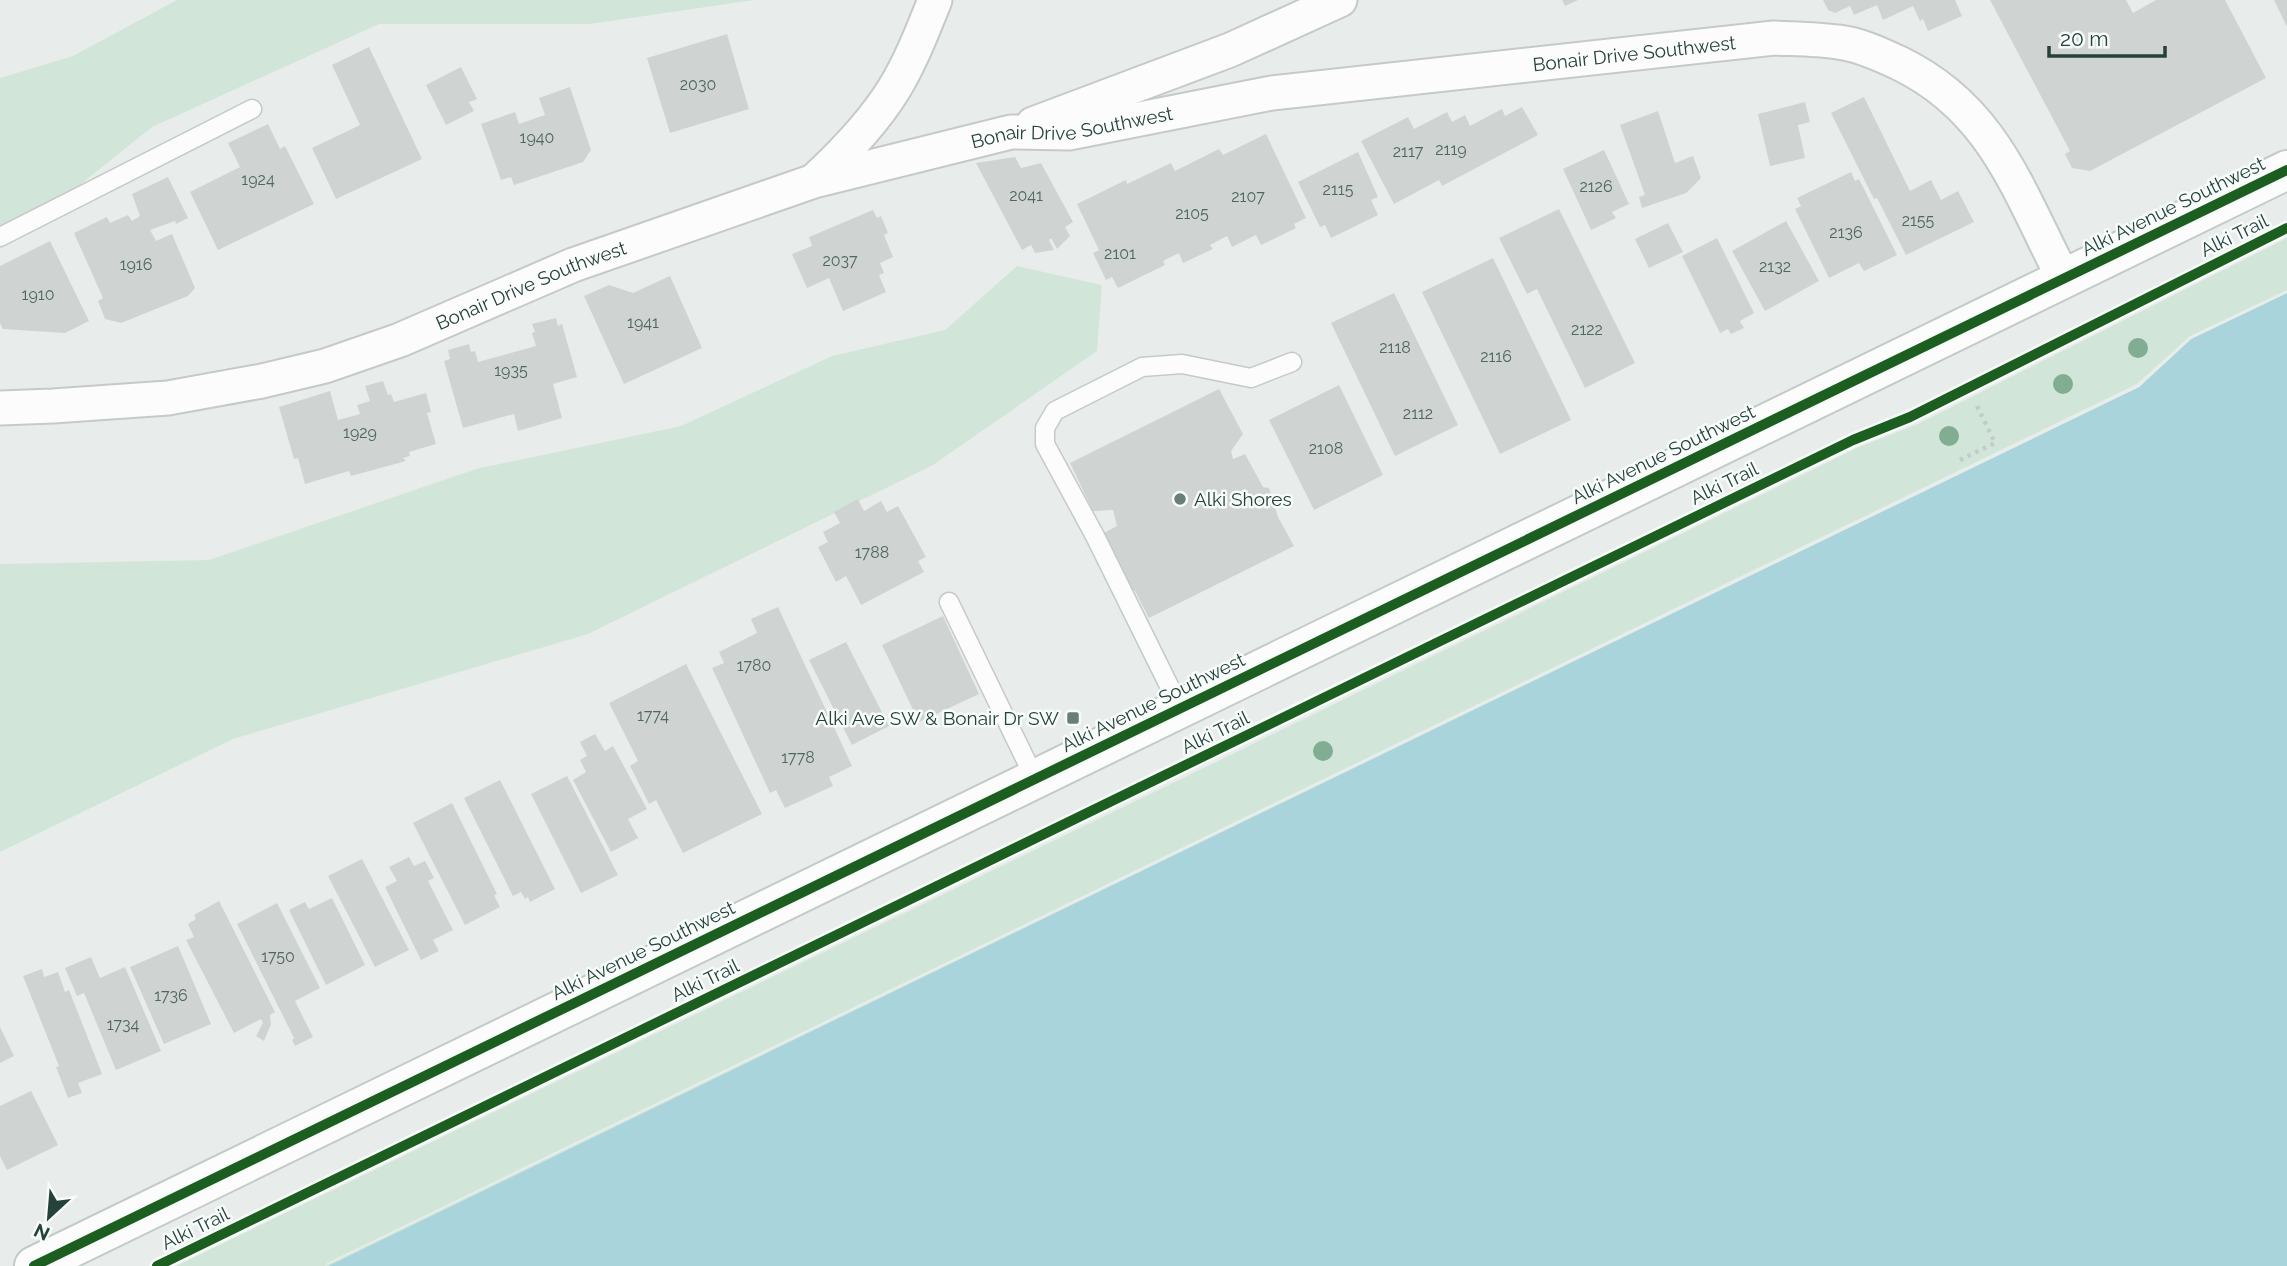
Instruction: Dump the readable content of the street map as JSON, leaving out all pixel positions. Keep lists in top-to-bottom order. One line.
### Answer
{"streets":{"main road":["Alki Avenue Southwest"],"street":["Bonair Drive Southwest"],"cycle path":["Alki Trail"]},"crossings":[["Bonair Drive Southwest","Alki Avenue Southwest"]],"places":{"other":["Alki Shores"],"transit":["Alki Ave SW & Bonair Dr SW"]},"house_numbers":["2030","1940","2119","2117","1924","2126","2115","2041","2107","2105","2155","2136","2101","2037","1916","2132","1910","1941","2122","2118","2116","1935","2112","1929","2108","1788","1780","1774","1778","1750","1736","1734"],"scale_bar":"20 m","north":"bottom left"}
